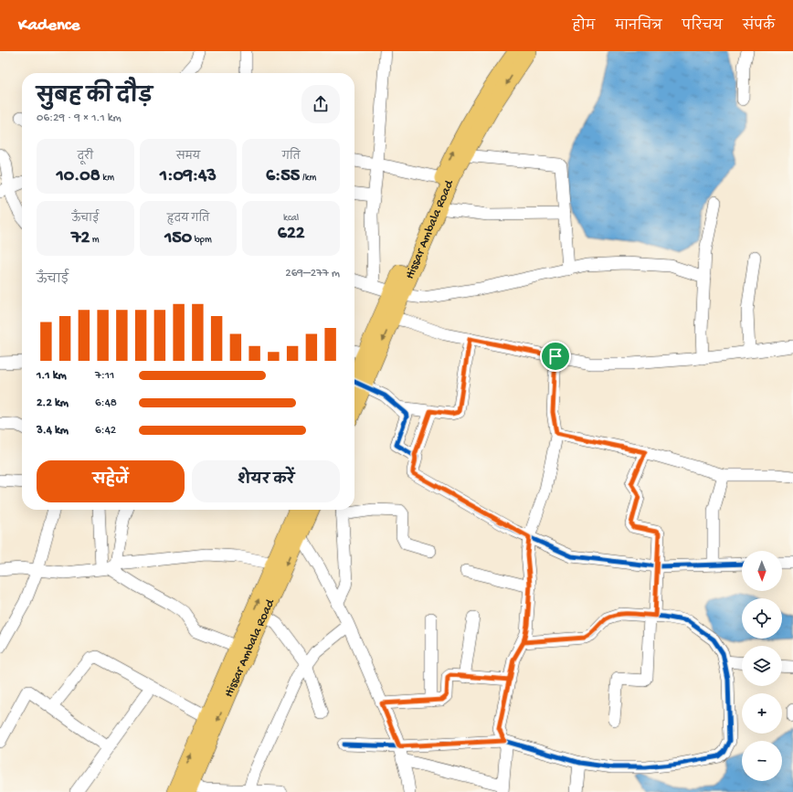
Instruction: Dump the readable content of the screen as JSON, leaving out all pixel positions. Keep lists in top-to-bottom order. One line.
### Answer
{"streets":{"main road":["Hissar Ambala Road"]},"north":"bottom","page":{"header":"Kadence","nav":["होम","मानचित्र","परिचय","संपर्क"],"heading":["सुबह की दौड़","06:29 · 9 × 1.1 km"],"stats":[["दूरी","10.08 km"],["समय","1:09:43"],["गति","6:55 /km"],["ऊँचाई","72 m"],["हृदय गति","150 bpm"],["kcal","622"]],"chart":["ऊँचाई","269–277 m"],"list":[{"name":"1.1 km","note":"7:11"},{"name":"2.2 km","note":"6:48"},{"name":"3.4 km","note":"6:42"}],"buttons":["सहेजें","शेयर करें"],"map_buttons":["+","−"]}}
